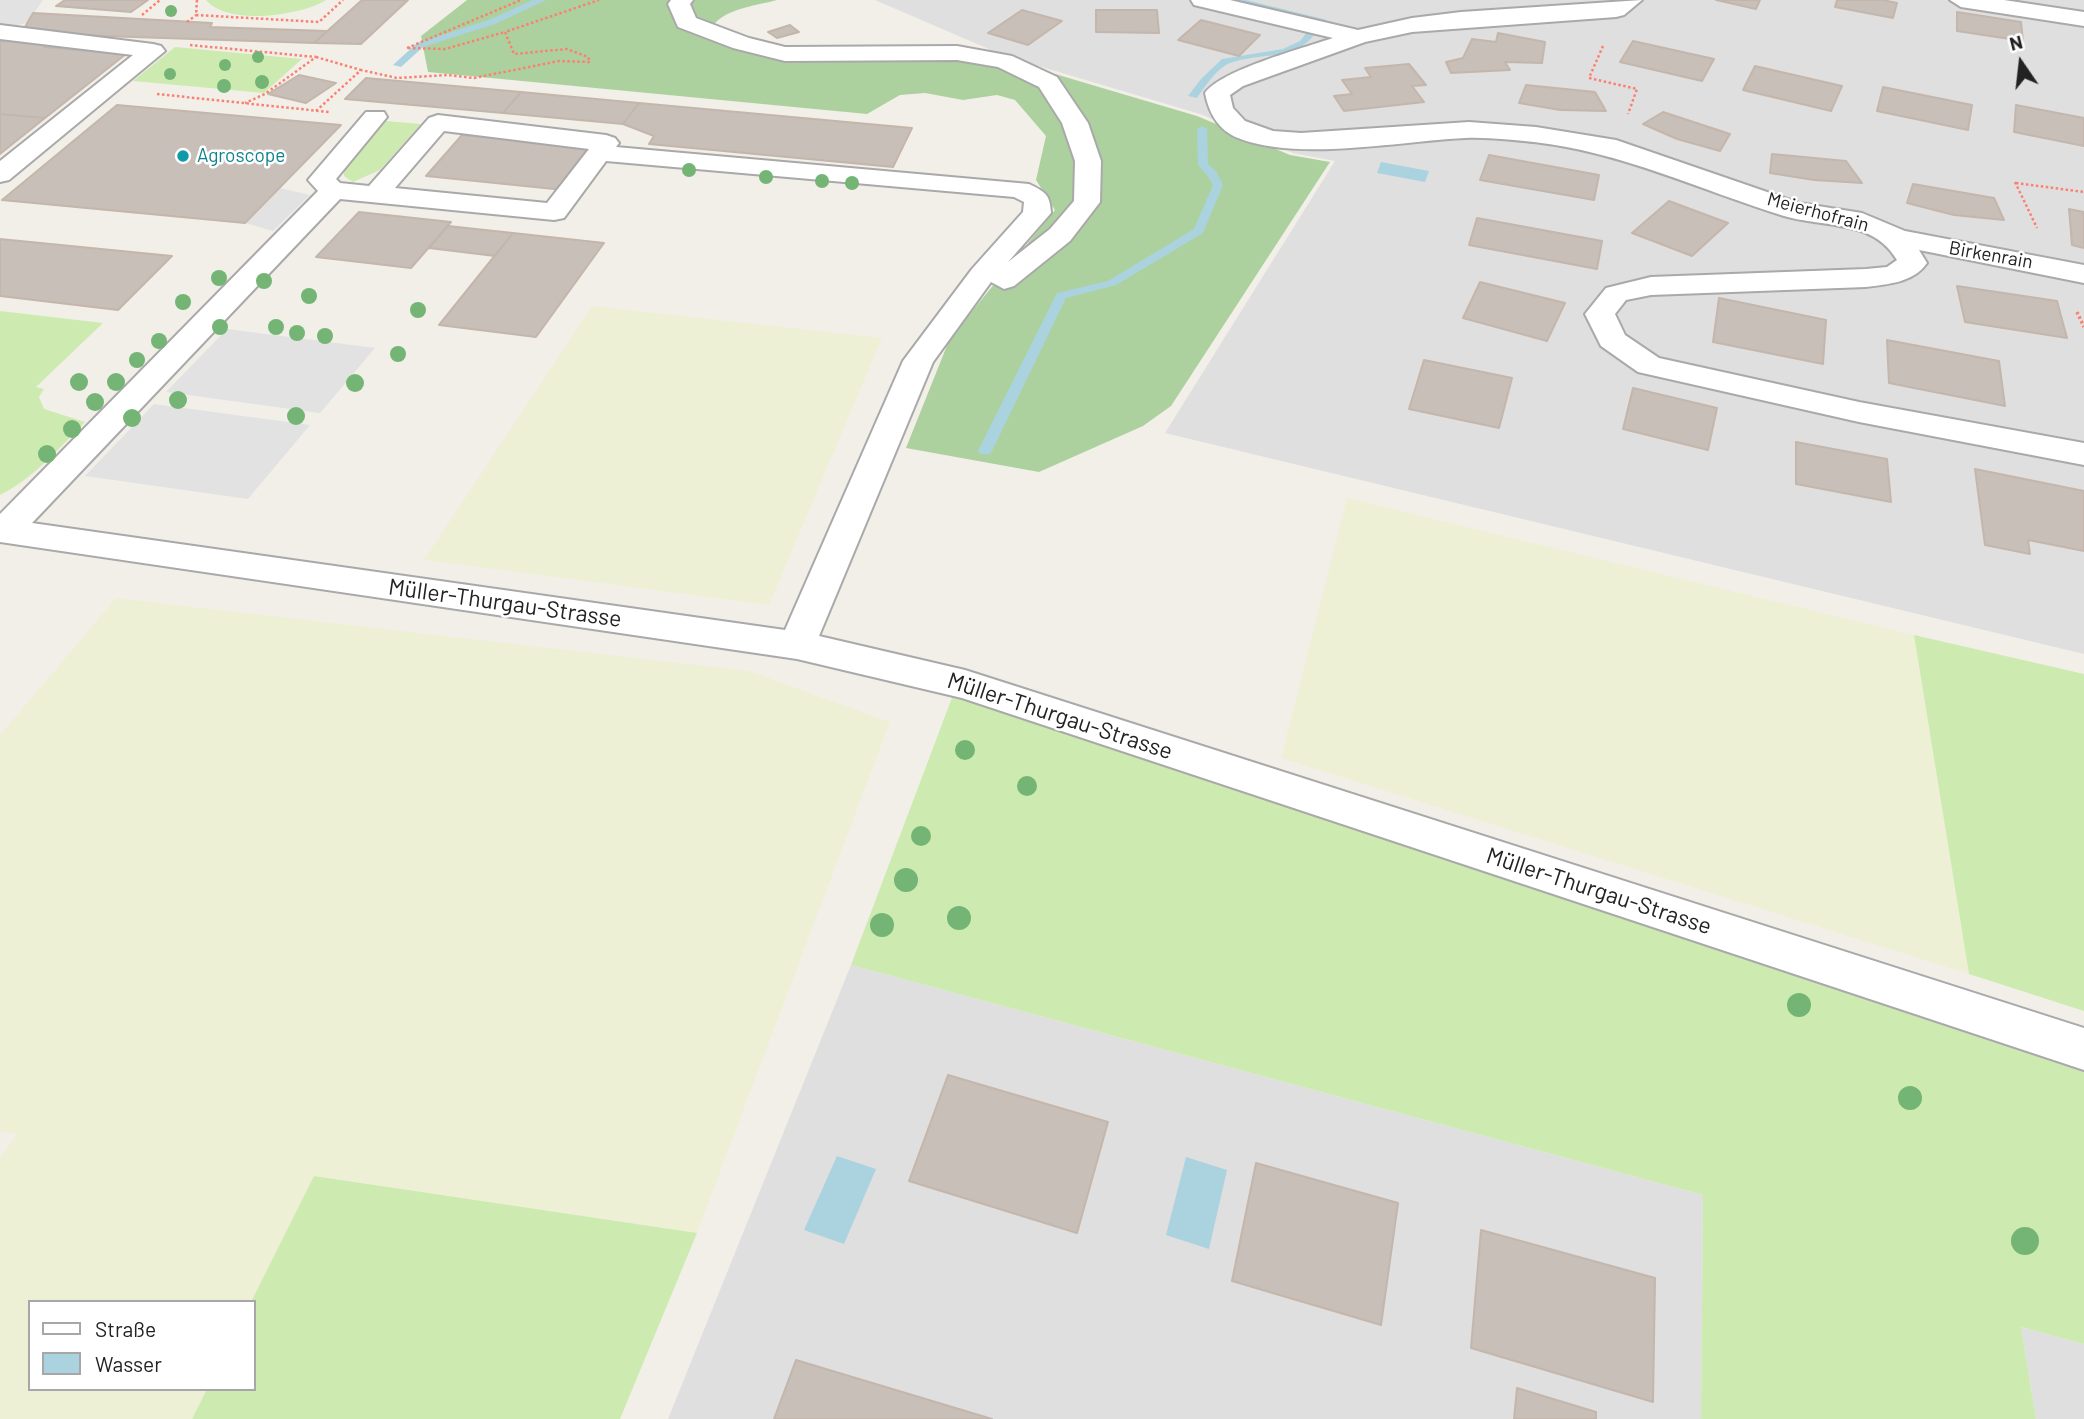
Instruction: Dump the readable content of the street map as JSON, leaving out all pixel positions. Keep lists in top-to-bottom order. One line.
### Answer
{"streets":{"street":["Meierhofrain","Birkenrain","Müller-Thurgau-Strasse"]},"crossings":[["Meierhofrain","Birkenrain"]],"places":["Agroscope"],"legend":["Straße","Wasser"],"north":"top"}
